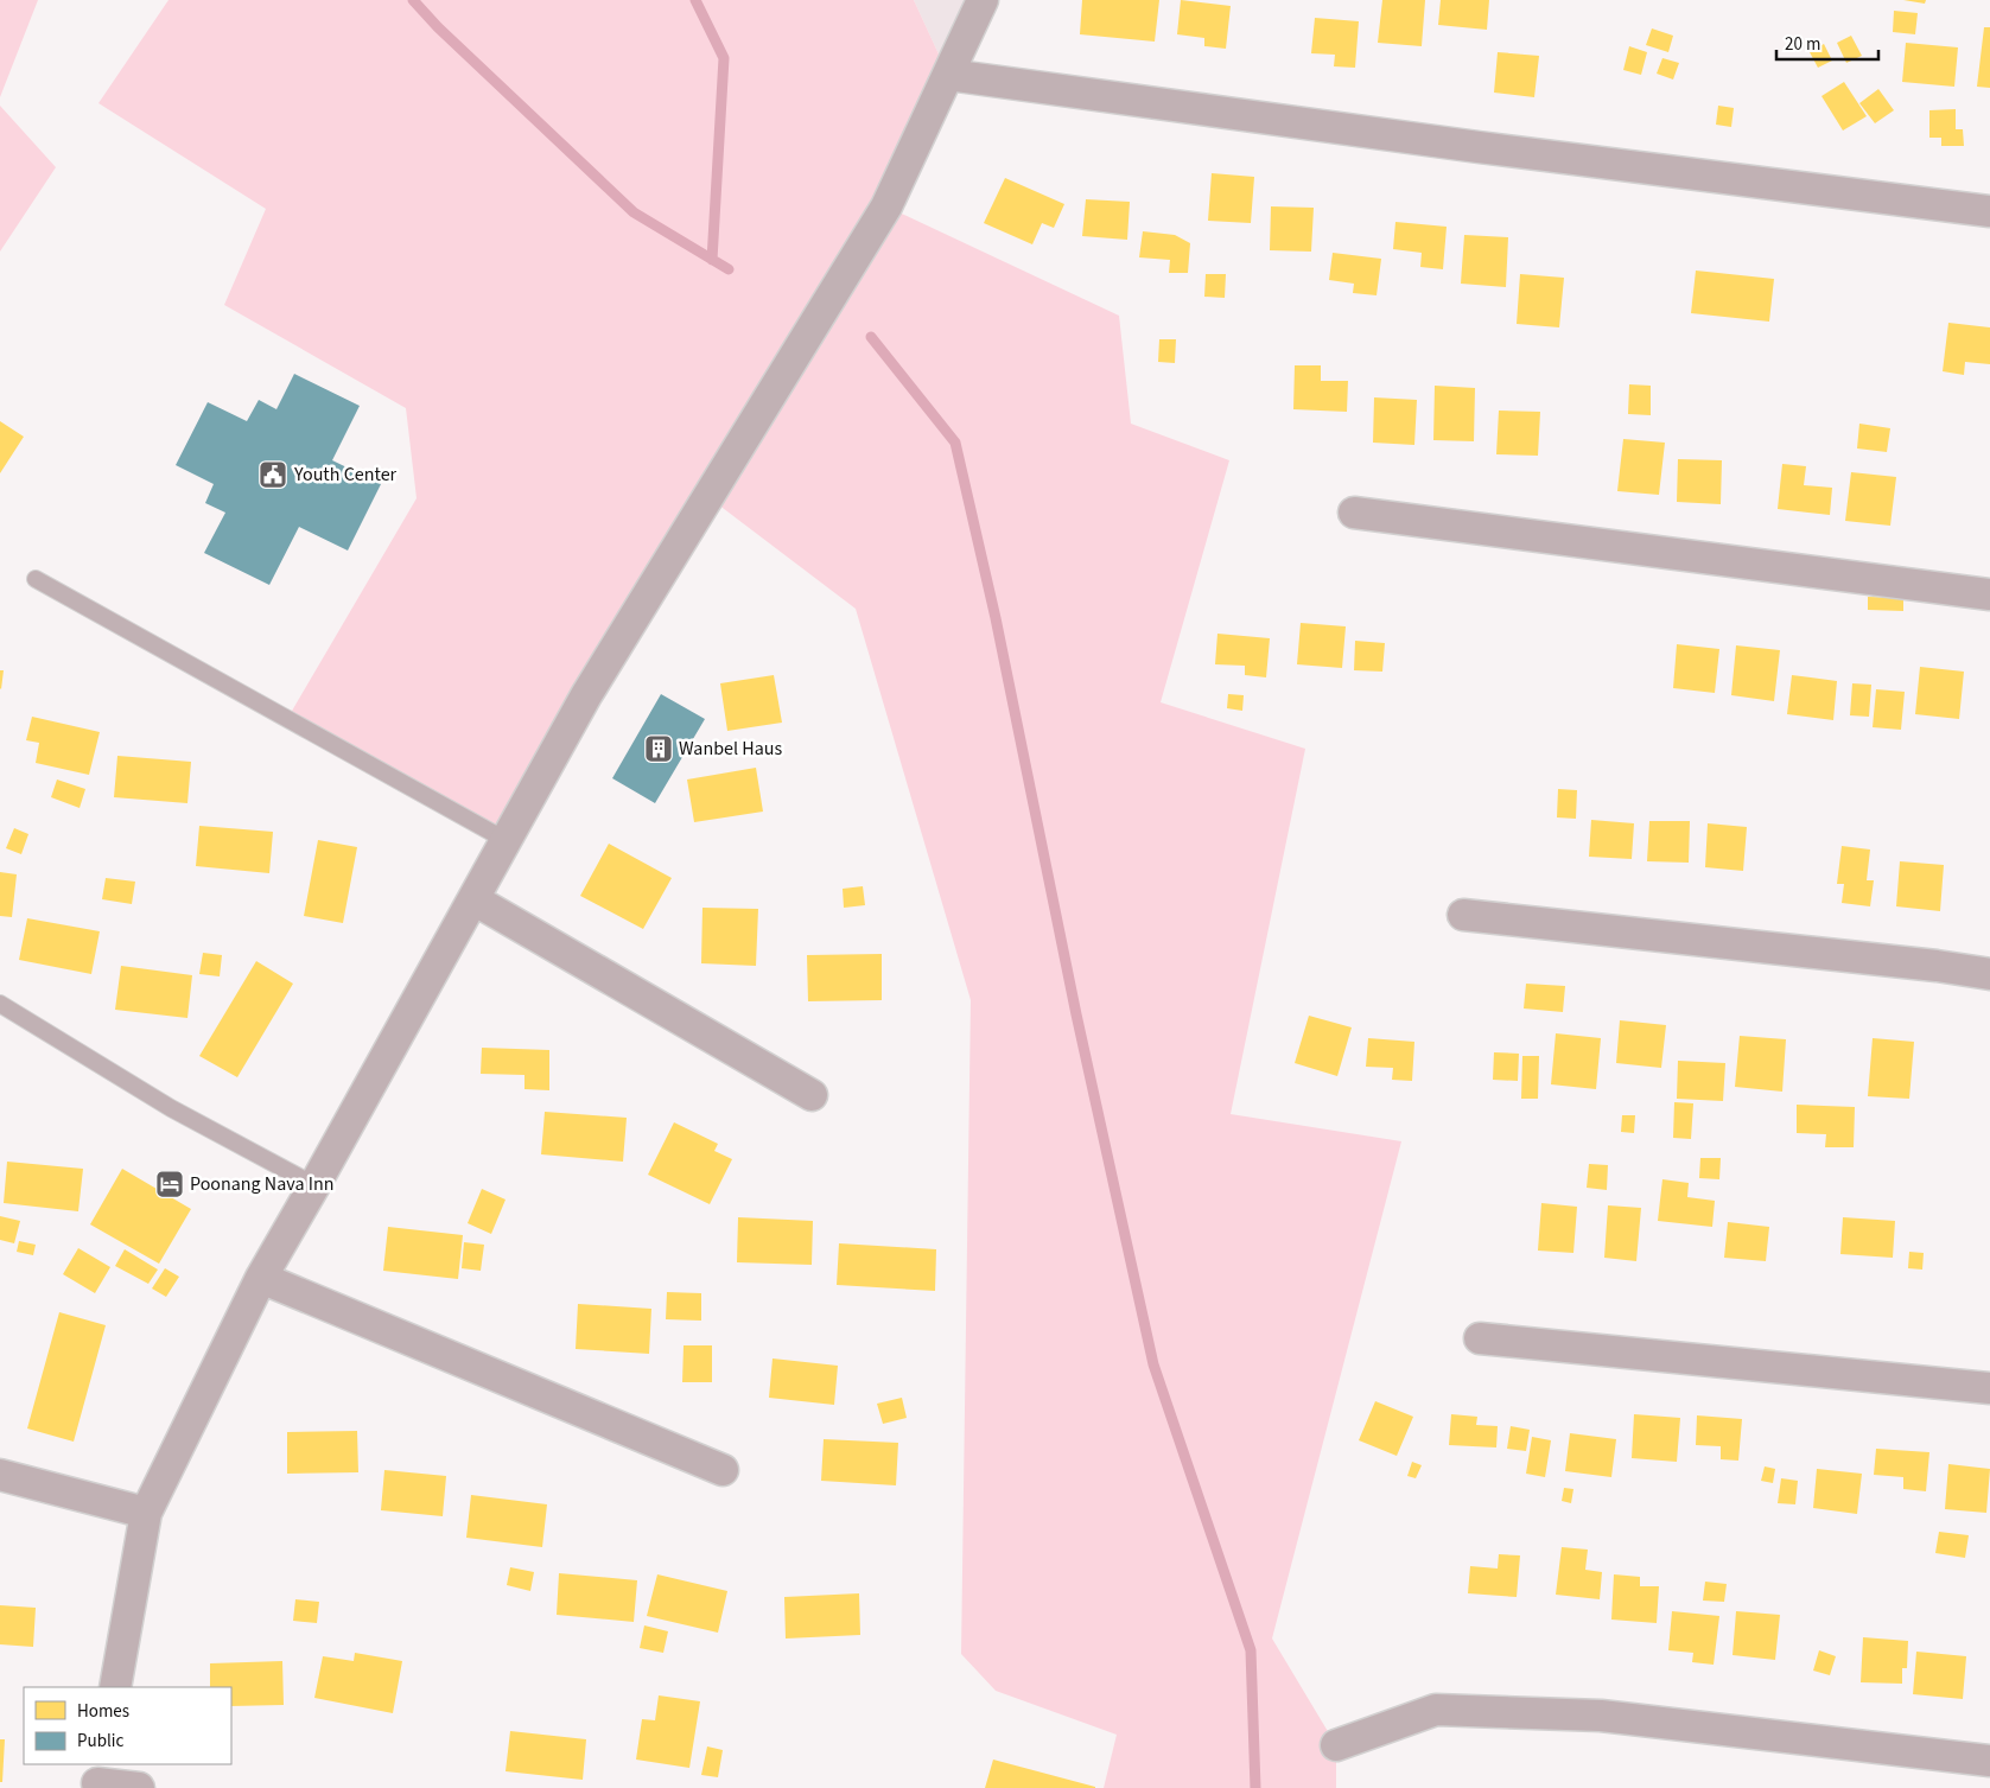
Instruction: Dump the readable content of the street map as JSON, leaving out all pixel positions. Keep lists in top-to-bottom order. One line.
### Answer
{"places":{"public building":["Youth Center"],"building":["Wanbel Haus"],"hotel":["Poonang Nava Inn"]},"legend":["Homes","Public"],"scale_bar":"20 m"}
